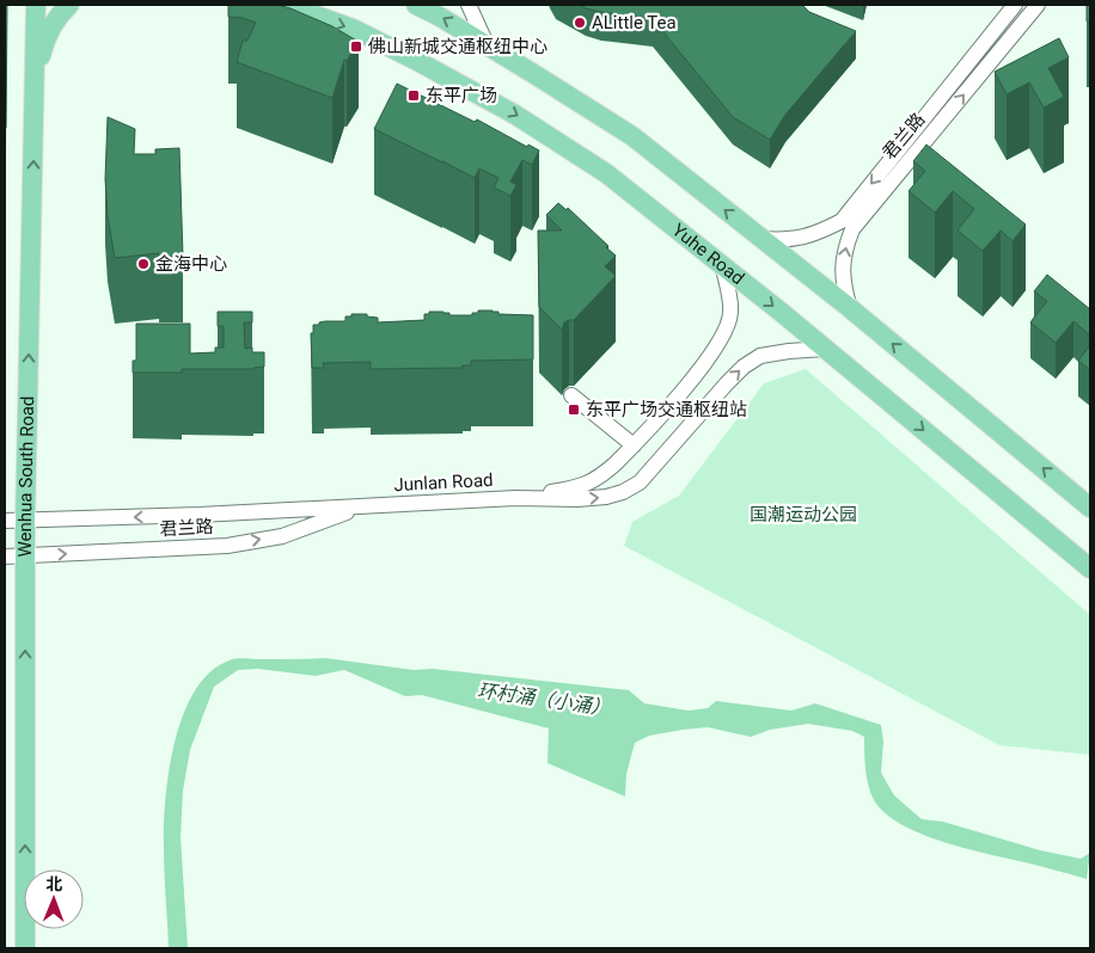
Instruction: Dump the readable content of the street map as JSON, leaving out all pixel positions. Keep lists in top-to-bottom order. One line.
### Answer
{"streets":{"main road":["Yuhe Road","Wenhua South Road"],"street":["君兰路","Junlan Road"]},"crossings":[["君兰路","Wenhua South Road"],["君兰路","Junlan Road"],["Yuhe Road","Junlan Road"],["Wenhua South Road","Junlan Road"]],"one_way":["Wenhua South Road"],"water":["环村涌（小涌）"],"parks":["国潮运动公园"],"places":{"other":["ALittle Tea","金海中心"],"transit":["佛山新城交通枢纽中心","东平广场","东平广场交通枢纽站"]},"north":"top"}
